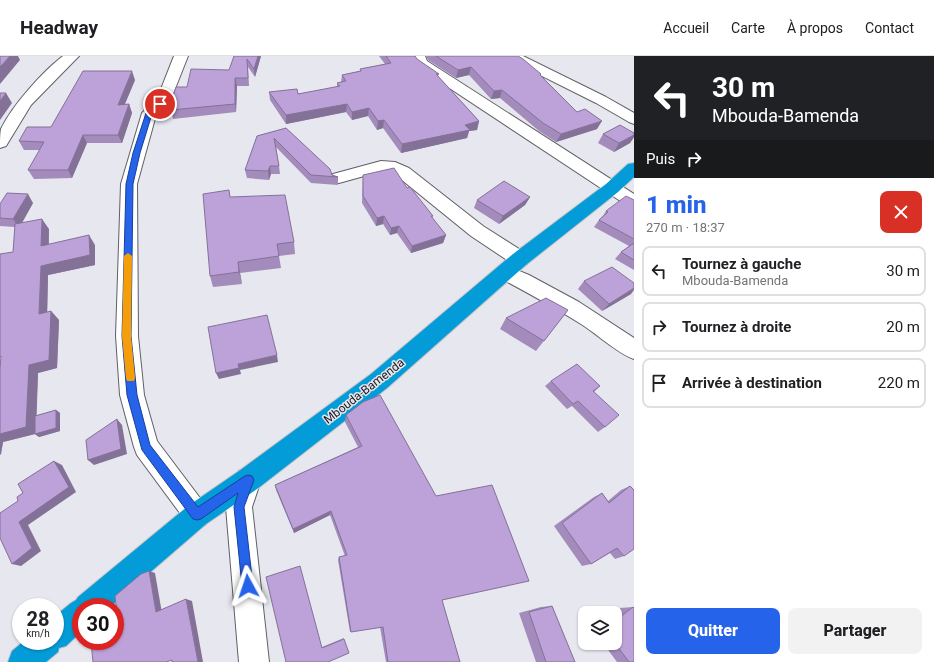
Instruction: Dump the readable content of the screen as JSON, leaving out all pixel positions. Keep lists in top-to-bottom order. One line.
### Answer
{"streets":{"highway":["Mbouda-Bamenda"]},"page":{"header":"Headway","nav":["Accueil","Carte","À propos","Contact"],"turn":["30 m","Mbouda-Bamenda"],"then":"Puis","heading":["1 min","270 m · 18:37"],"list":[{"name":"Tournez à gauche","note":"Mbouda-Bamenda","value":"30 m"},{"name":"Tournez à droite","value":"20 m"},{"name":"Arrivée à destination","value":"220 m"}],"speed":"28 km/h","limit":"30","buttons":["Quitter","Partager"]}}
